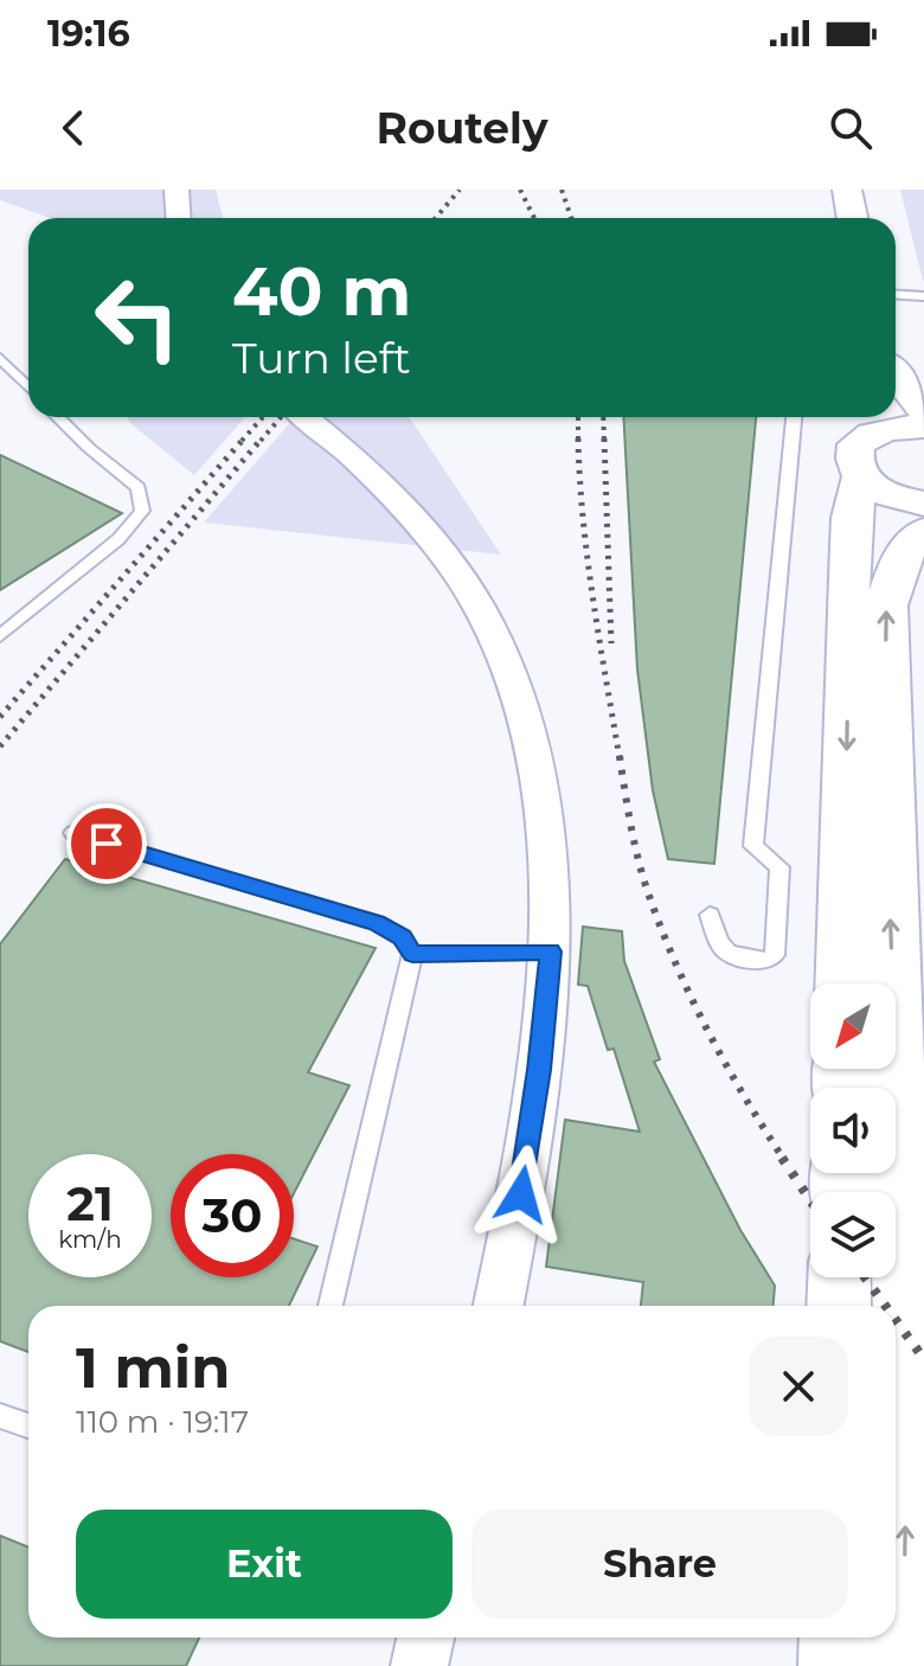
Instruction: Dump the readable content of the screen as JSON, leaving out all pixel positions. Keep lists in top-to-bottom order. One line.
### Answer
{"north":"bottom left","page":{"status":"19:16","header":"Routely","turn":["40 m","Turn left"],"speed":"21 km/h","limit":"30","heading":["1 min","110 m · 19:17"],"buttons":["Exit","Share"]}}
